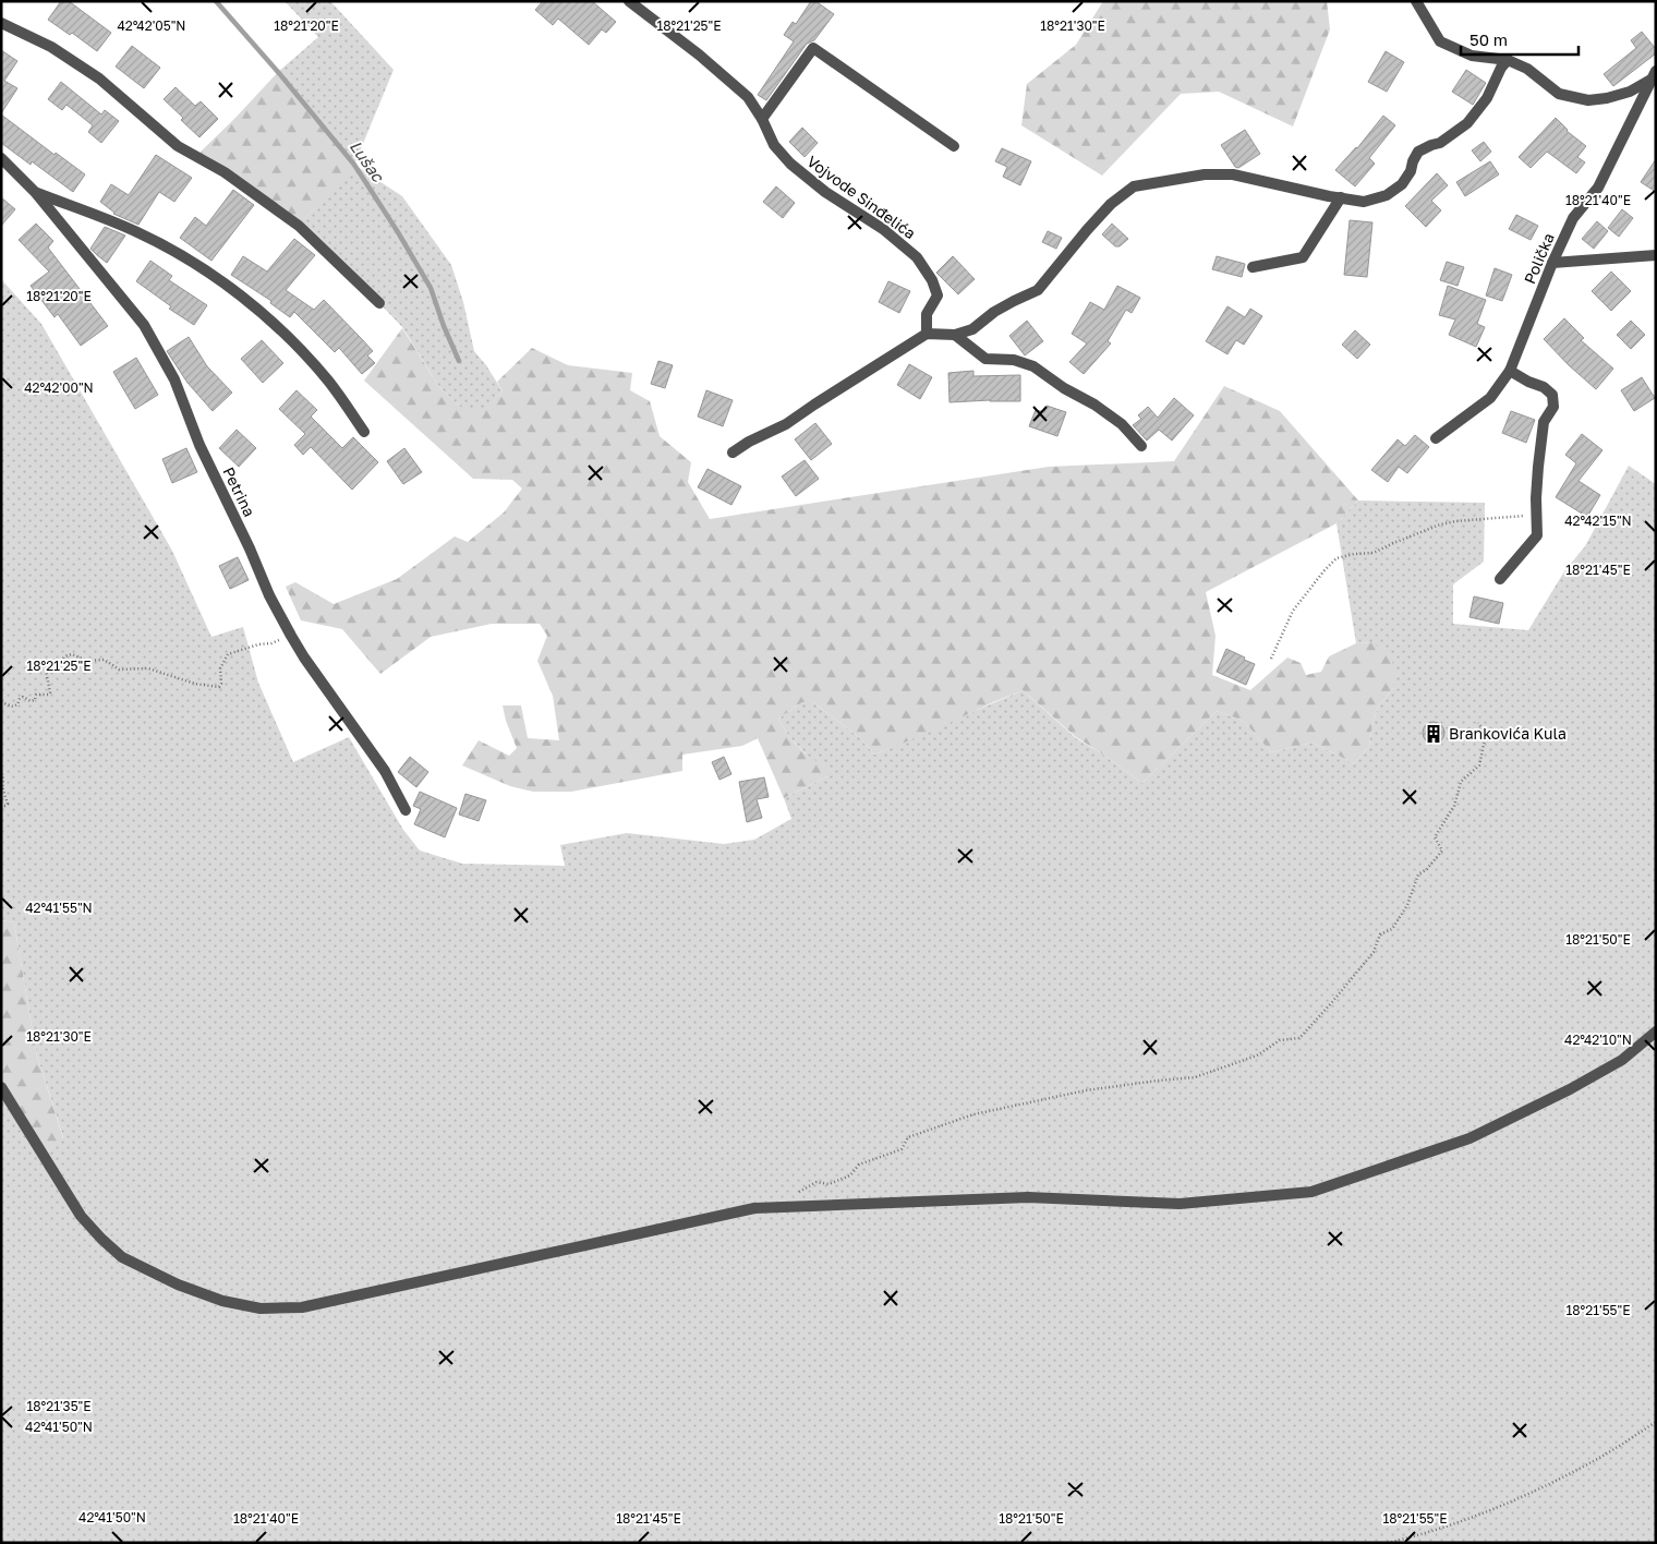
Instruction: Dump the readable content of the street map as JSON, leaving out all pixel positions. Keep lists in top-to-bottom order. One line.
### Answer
{"streets":{"street":["Vojvode Sinđelića","Polička","Petrina"]},"water":["Lušac"],"places":{"building":["Brankovića Kula"]},"scale_bar":"50 m","coordinates":["18°21'20\"E","18°21'25\"E","18°21'30\"E","42°42'05\"N","18°21'40\"E","42°42'00\"N","42°42'15\"N","18°21'45\"E","42°41'55\"N","18°21'50\"E","42°42'10\"N","18°21'55\"E","18°21'35\"E","42°41'50\"N"]}
